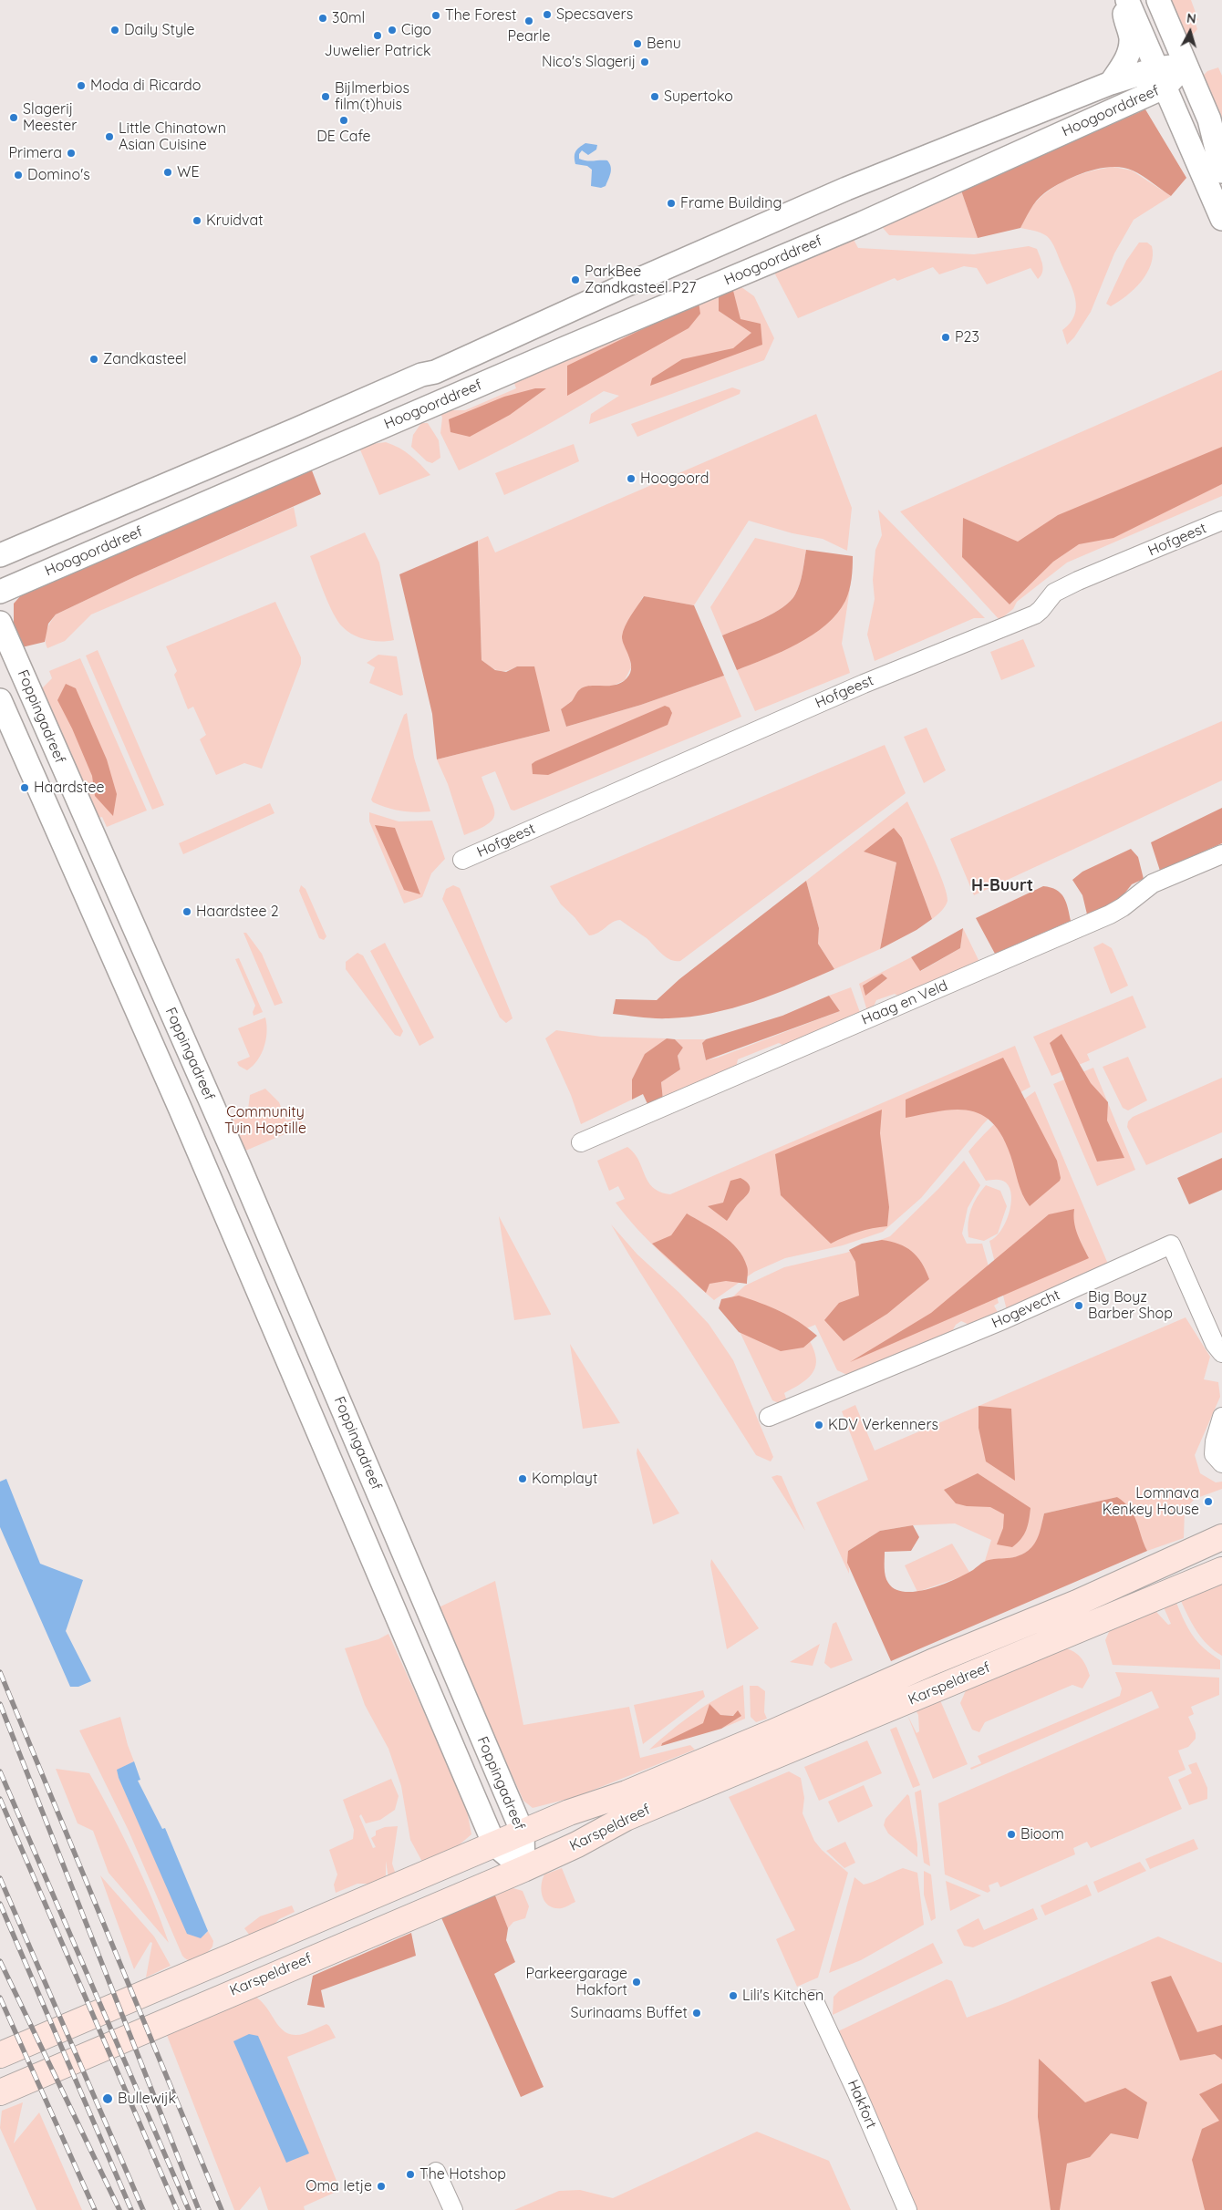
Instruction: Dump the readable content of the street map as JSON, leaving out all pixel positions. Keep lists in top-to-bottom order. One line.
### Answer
{"streets":{"main road":["Karspeldreef"],"street":["Hoogoorddreef","Hofgeest","Foppingadreef","Haag en Veld","Hogevecht","Hakfort"]},"crossings":[["Foppingadreef","Karspeldreef"]],"districts":["H-Buurt"],"parks":["Community Tuin Hoptille"],"places":["Specsavers","The Forest","30ml","Pearle","Daily Style","Cigo","Juwelier Patrick","Benu","Nico's Slagerij","Moda di Ricardo","Bijlmerbios film(t)huis","Supertoko","Slagerij Meester","DE Cafe","Little Chinatown Asian Cuisine","Primera","WE","Domino's","Frame Building","Kruidvat","ParkBee Zandkasteel P27","P23","Zandkasteel","Hoogoord","Haardstee","Haardstee 2","Big Boyz Barber Shop","KDV Verkenners","Komplayt","Lomnava Kenkey House","Bioom","Parkeergarage Hakfort","Lili's Kitchen","Surinaams Buffet","Bullewijk","The Hotshop","Oma Ietje"],"north":"top"}
